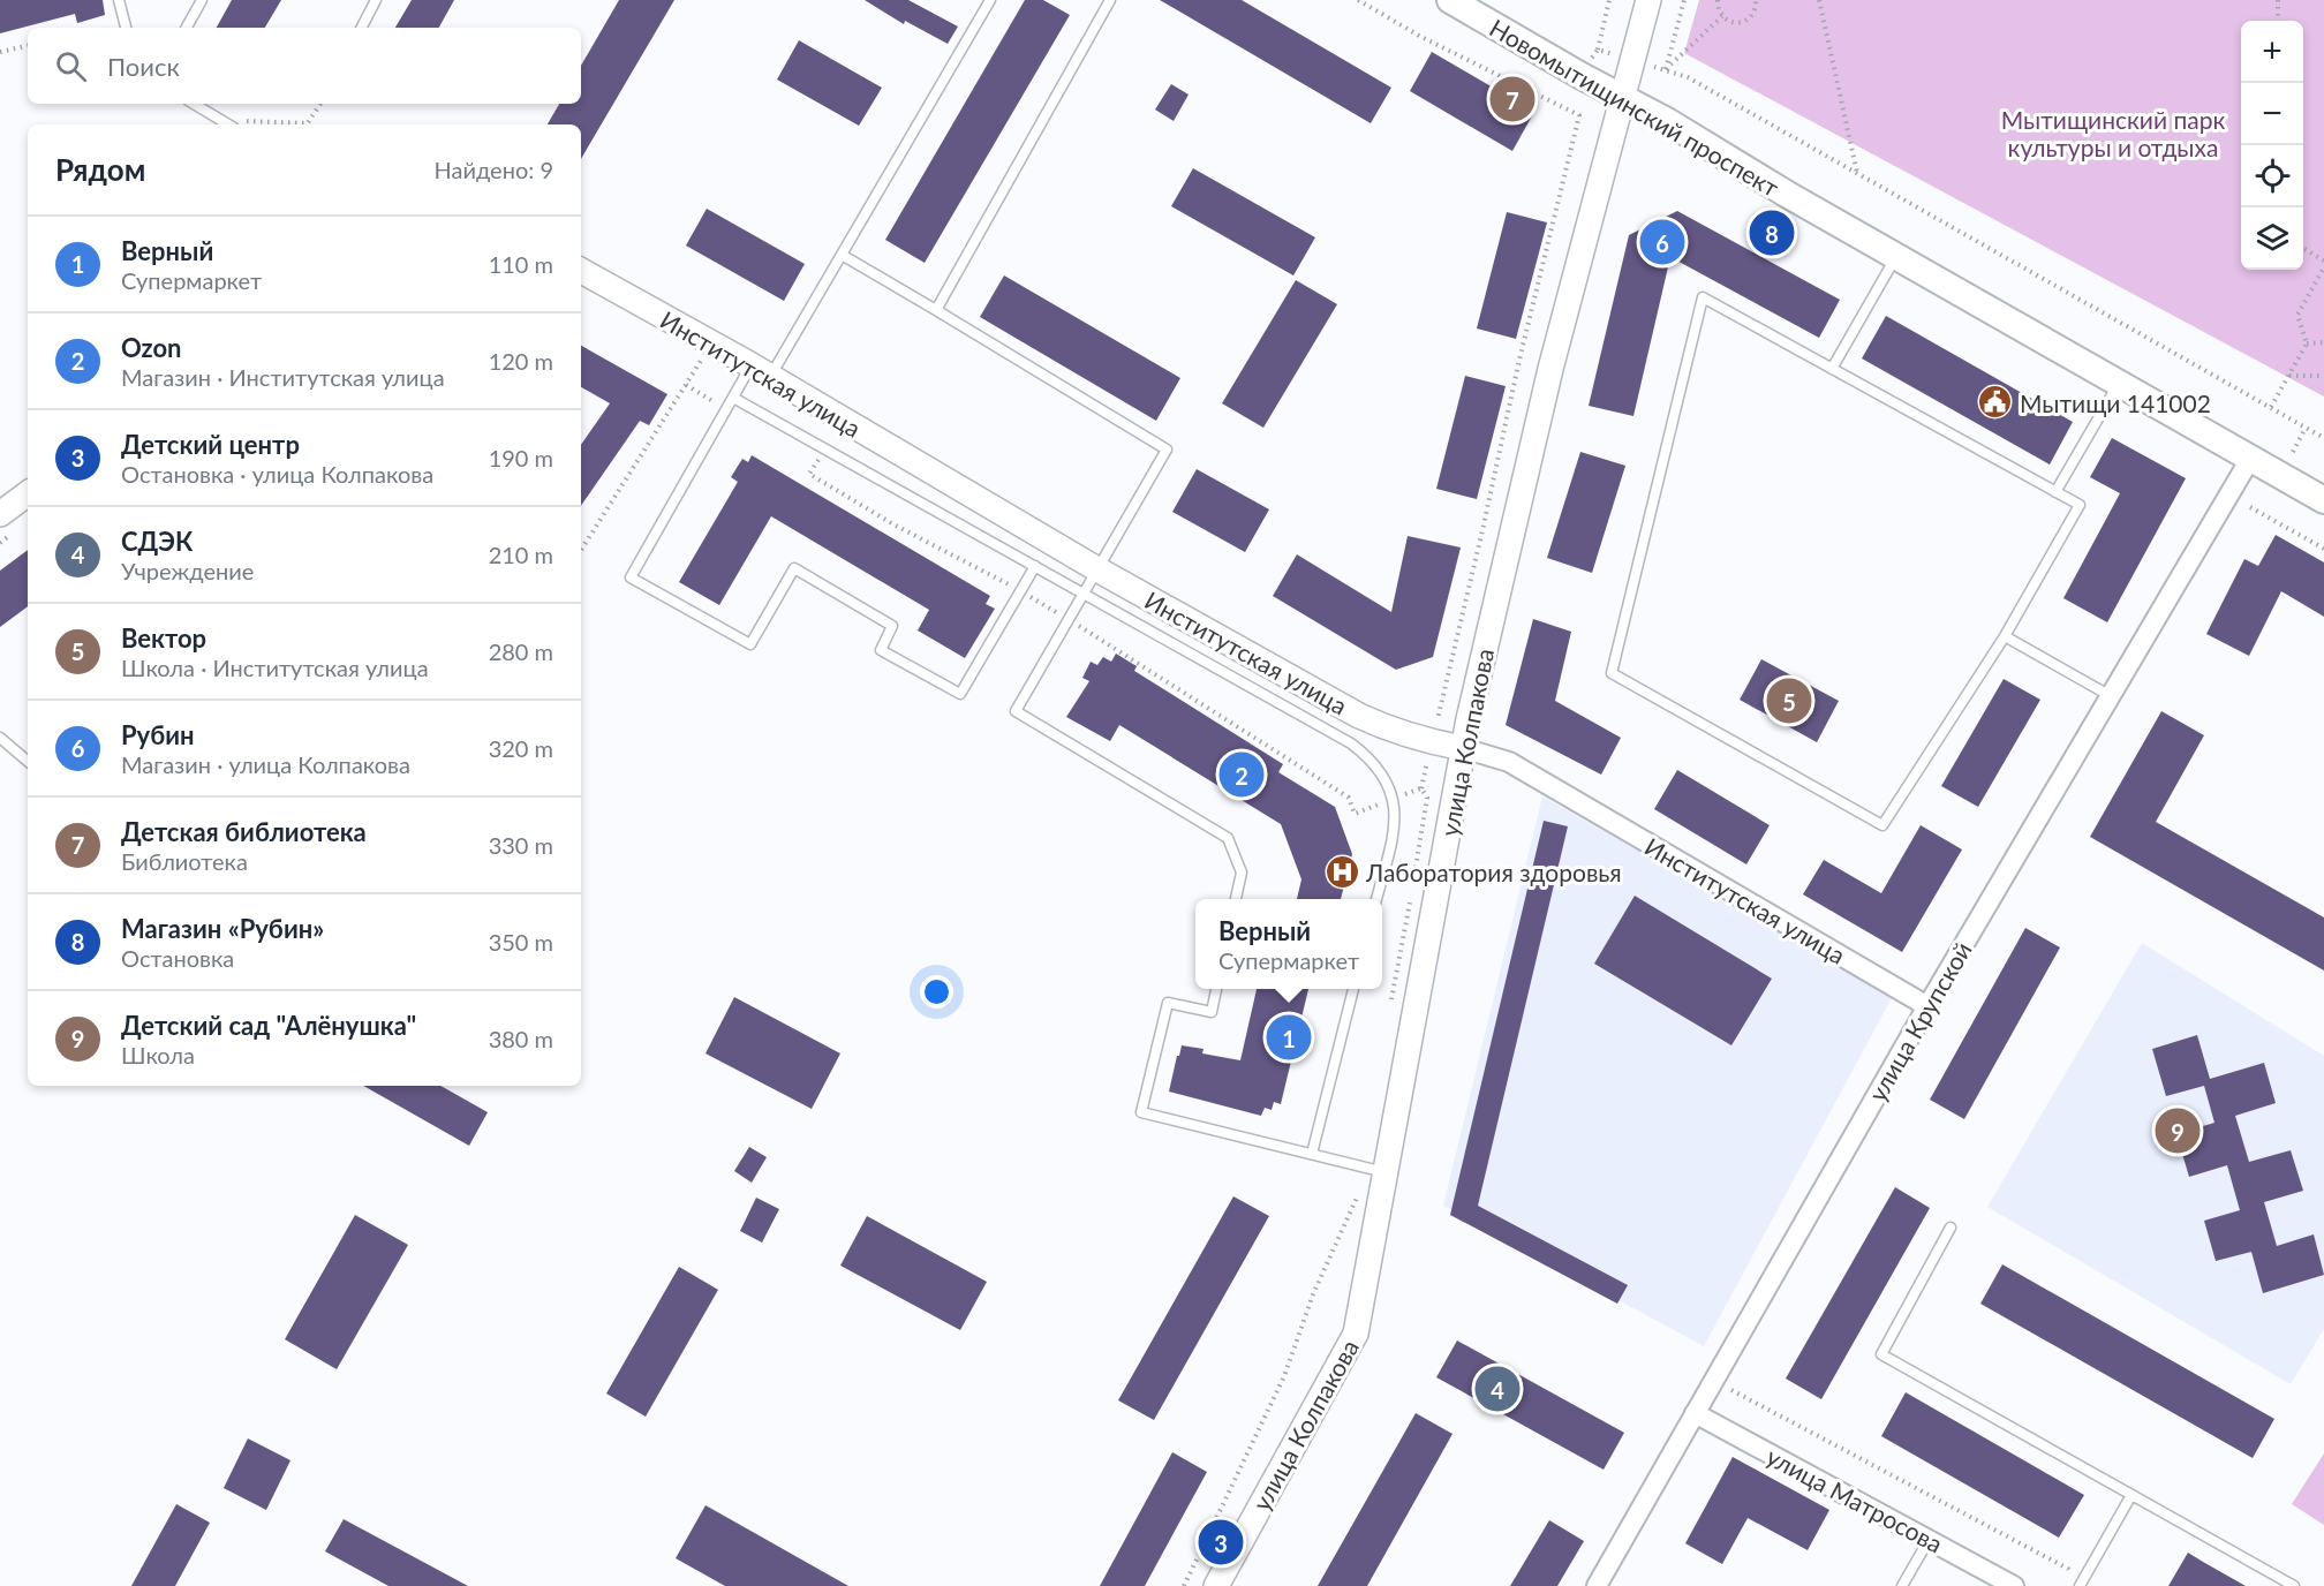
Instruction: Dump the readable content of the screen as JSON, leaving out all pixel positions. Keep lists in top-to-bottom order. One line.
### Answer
{"streets":{"main road":["Новомытищинский проспект"],"street":["Институтская улица","улица Колпакова","улица Крупской","улица Матросова"]},"crossings":[["Новомытищинский проспект","улица Колпакова"],["Новомытищинский проспект","улица Крупской"],["Институтская улица","улица Колпакова"],["Институтская улица","улица Крупской"],["улица Крупской","улица Матросова"]],"parks":["Мытищинский парк культуры и отдыха"],"places":{"public building":["Мытищи 141002"],"hospital":["Лаборатория здоровья"]},"page":{"map_buttons":["+","−"],"search":"Поиск","pins":["7","8","6","5","2","1","9","4","3"],"heading":["Рядом","Найдено: 9"],"list":[{"mark":"1","name":"Верный","note":"Супермаркет","value":"110 m"},{"mark":"2","name":"Ozon","note":"Магазин · Институтская улица","value":"120 m"},{"mark":"3","name":"Детский центр","note":"Остановка · улица Колпакова","value":"190 m"},{"mark":"4","name":"СДЭК","note":"Учреждение","value":"210 m"},{"mark":"5","name":"Вектор","note":"Школа · Институтская улица","value":"280 m"},{"mark":"6","name":"Рубин","note":"Магазин · улица Колпакова","value":"320 m"},{"mark":"7","name":"Детская библиотека","note":"Библиотека","value":"330 m"},{"mark":"8","name":"Магазин «Рубин»","note":"Остановка","value":"350 m"},{"mark":"9","name":"Детский сад \"Алёнушка\"","note":"Школа","value":"380 m"}],"popup":["Верный","Супермаркет"]}}
